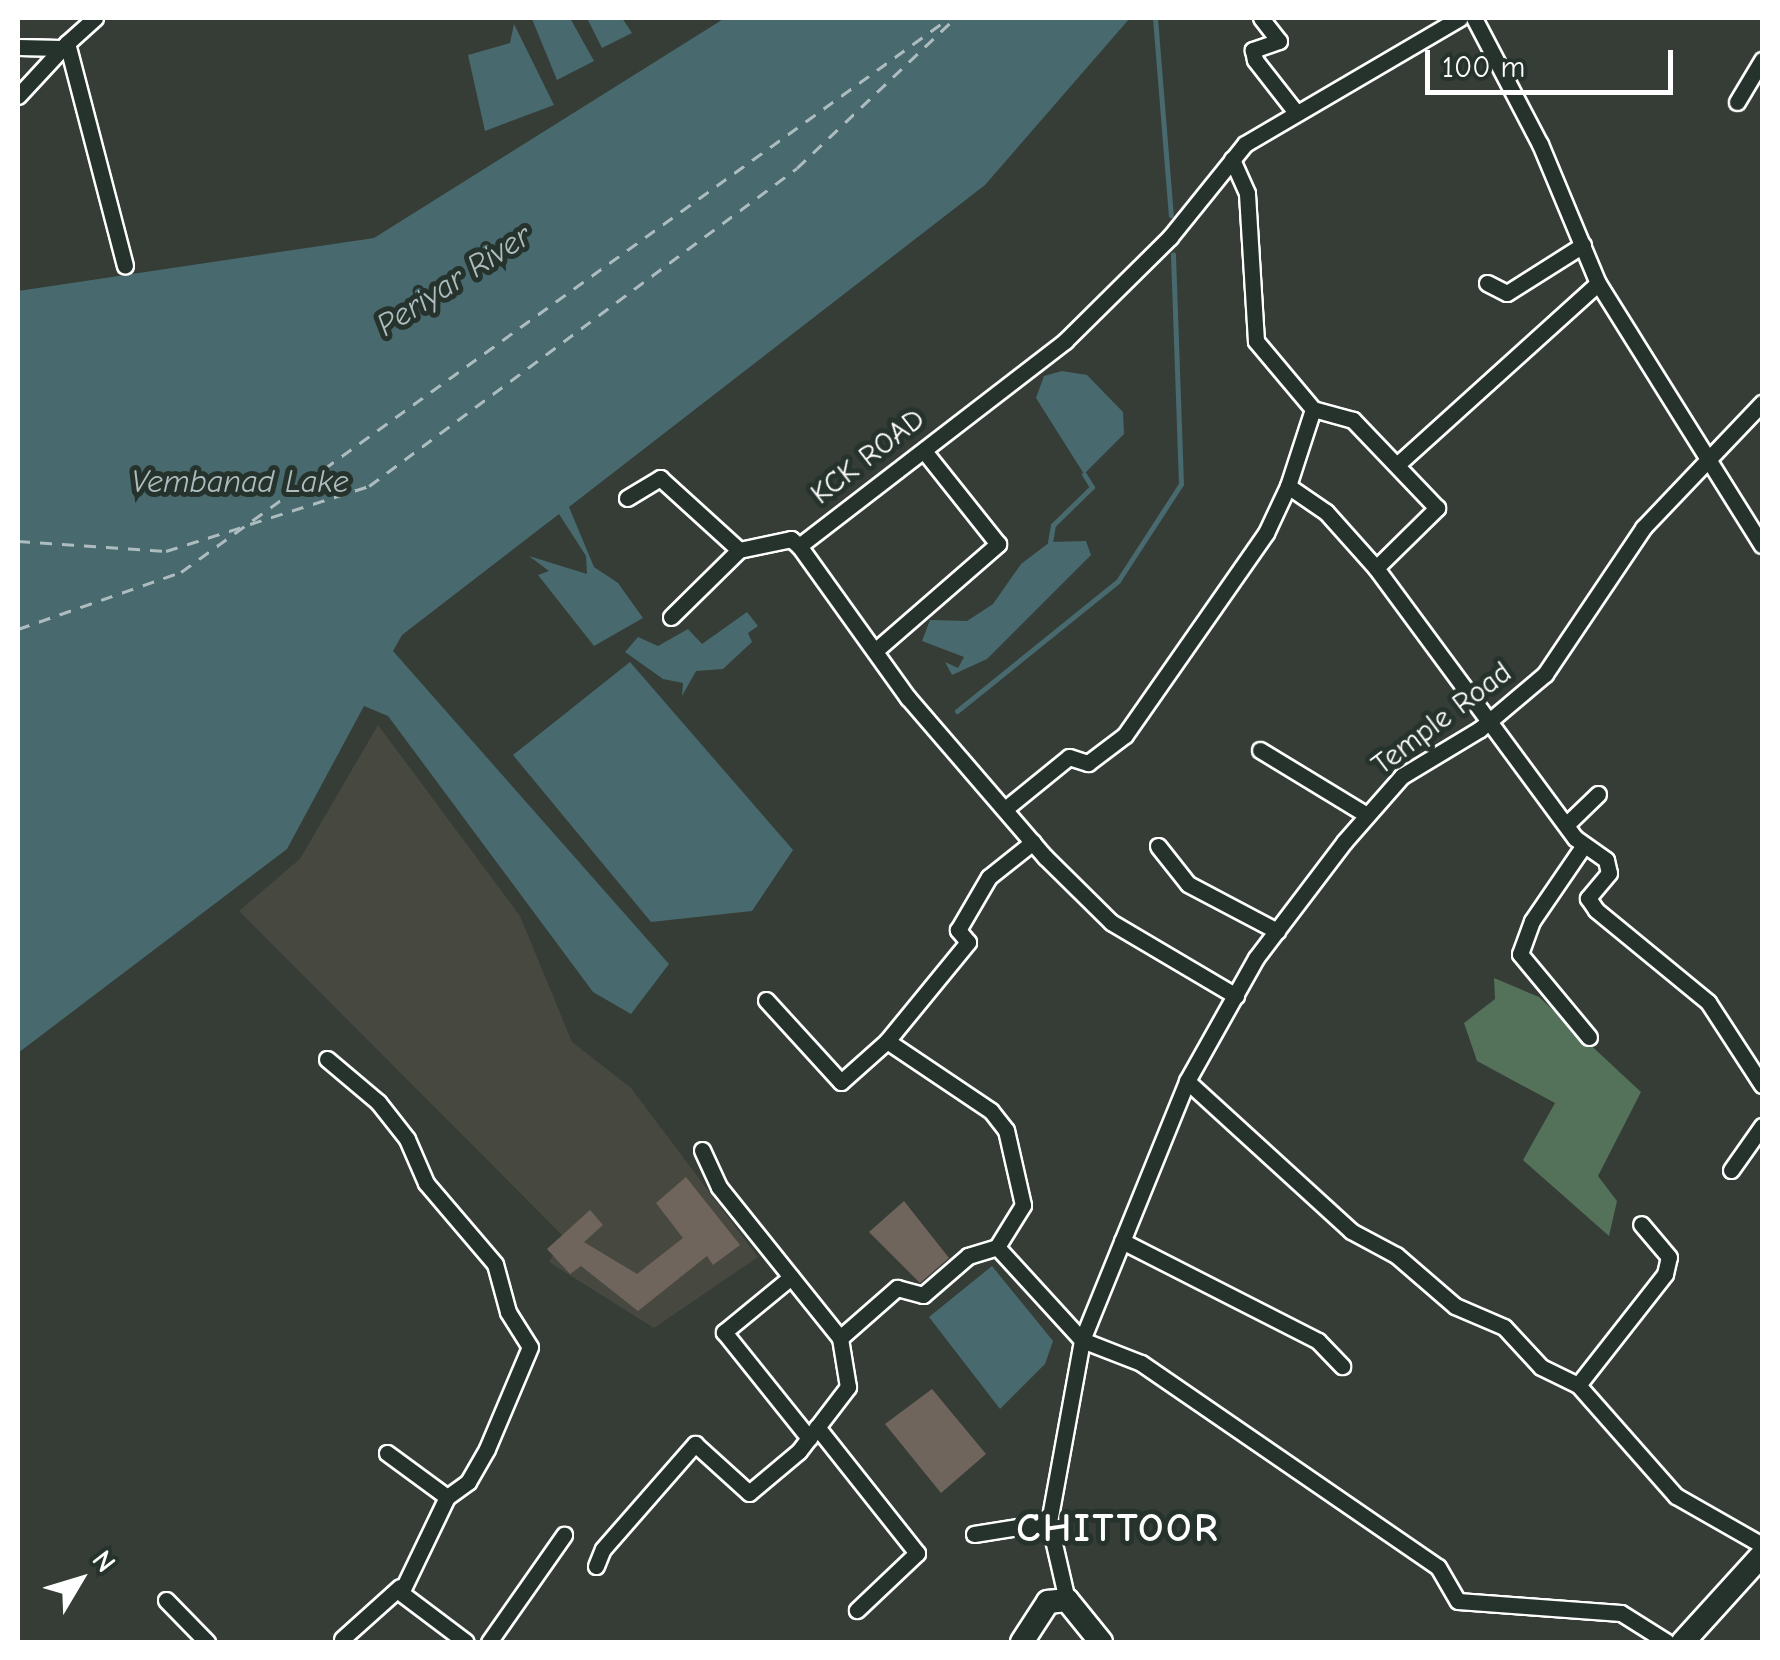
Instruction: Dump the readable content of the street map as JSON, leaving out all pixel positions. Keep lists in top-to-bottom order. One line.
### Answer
{"streets":{"street":["KCK ROAD","Temple Road"]},"crossings":[["KCK ROAD","Temple Road"]],"districts":["CHITTOOR"],"water":["Periyar River","Vembanad Lake"],"scale_bar":"100 m","north":"top right"}
